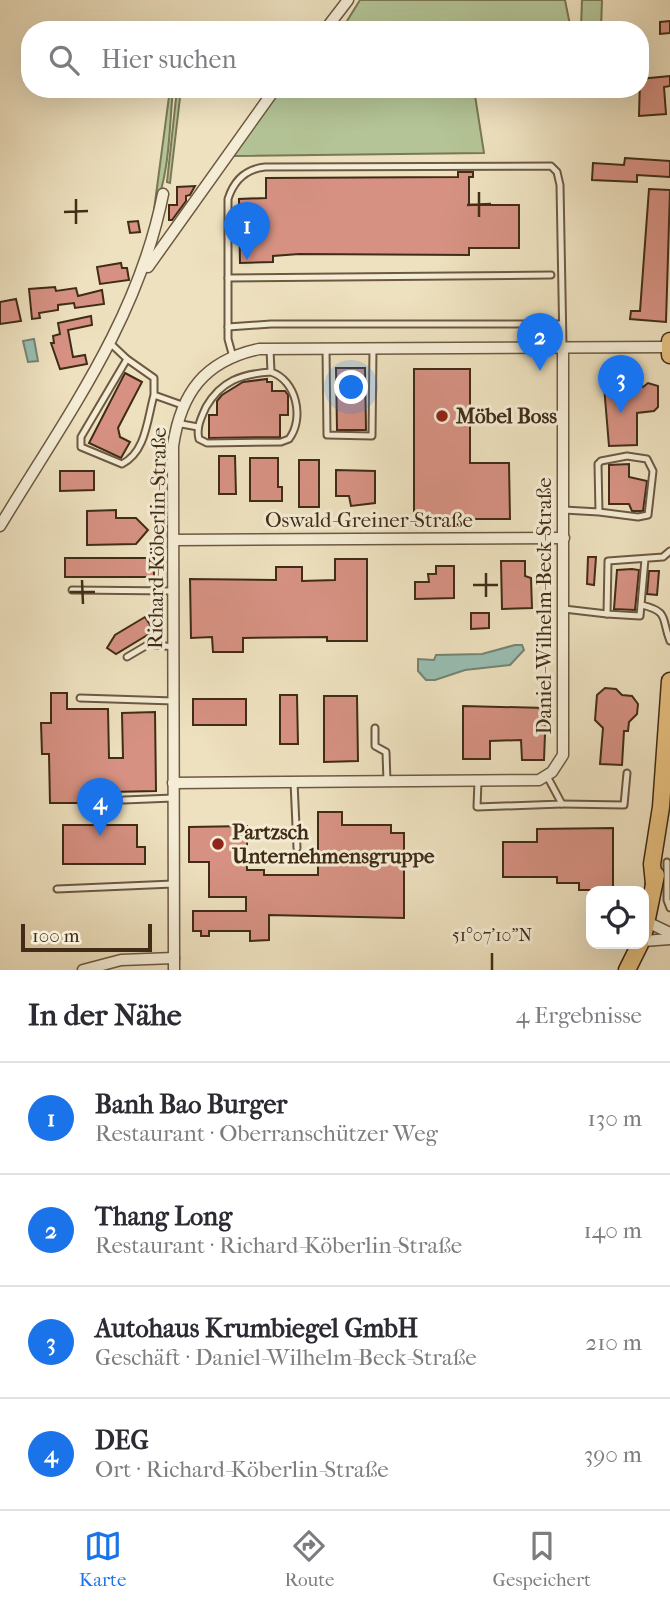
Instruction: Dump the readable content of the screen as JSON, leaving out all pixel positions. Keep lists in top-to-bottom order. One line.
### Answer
{"streets":{"street":["Oswald-Greiner-Straße","Richard-Köberlin-Straße","Daniel-Wilhelm-Beck-Straße"]},"crossings":[["Oswald-Greiner-Straße","Richard-Köberlin-Straße"],["Oswald-Greiner-Straße","Daniel-Wilhelm-Beck-Straße"],["Richard-Köberlin-Straße","Daniel-Wilhelm-Beck-Straße"]],"places":["Möbel Boss","Partzsch Unternehmensgruppe"],"scale_bar":"100 m","page":{"search":"Hier suchen","pins":["1","2","3","4"],"scale":"100 m","heading":["In der Nähe","4 Ergebnisse"],"list":[{"mark":"1","name":"Banh Bao Burger","note":"Restaurant · Oberranschützer Weg","value":"130 m"},{"mark":"2","name":"Thang Long","note":"Restaurant · Richard-Köberlin-Straße","value":"140 m"},{"mark":"3","name":"Autohaus Krumbiegel GmbH","note":"Geschäft · Daniel-Wilhelm-Beck-Straße","value":"210 m"},{"mark":"4","name":"DEG","note":"Ort · Richard-Köberlin-Straße","value":"390 m"}],"nav":["Karte","Route","Gespeichert"]},"coordinates":["51°07'10\"N"]}
